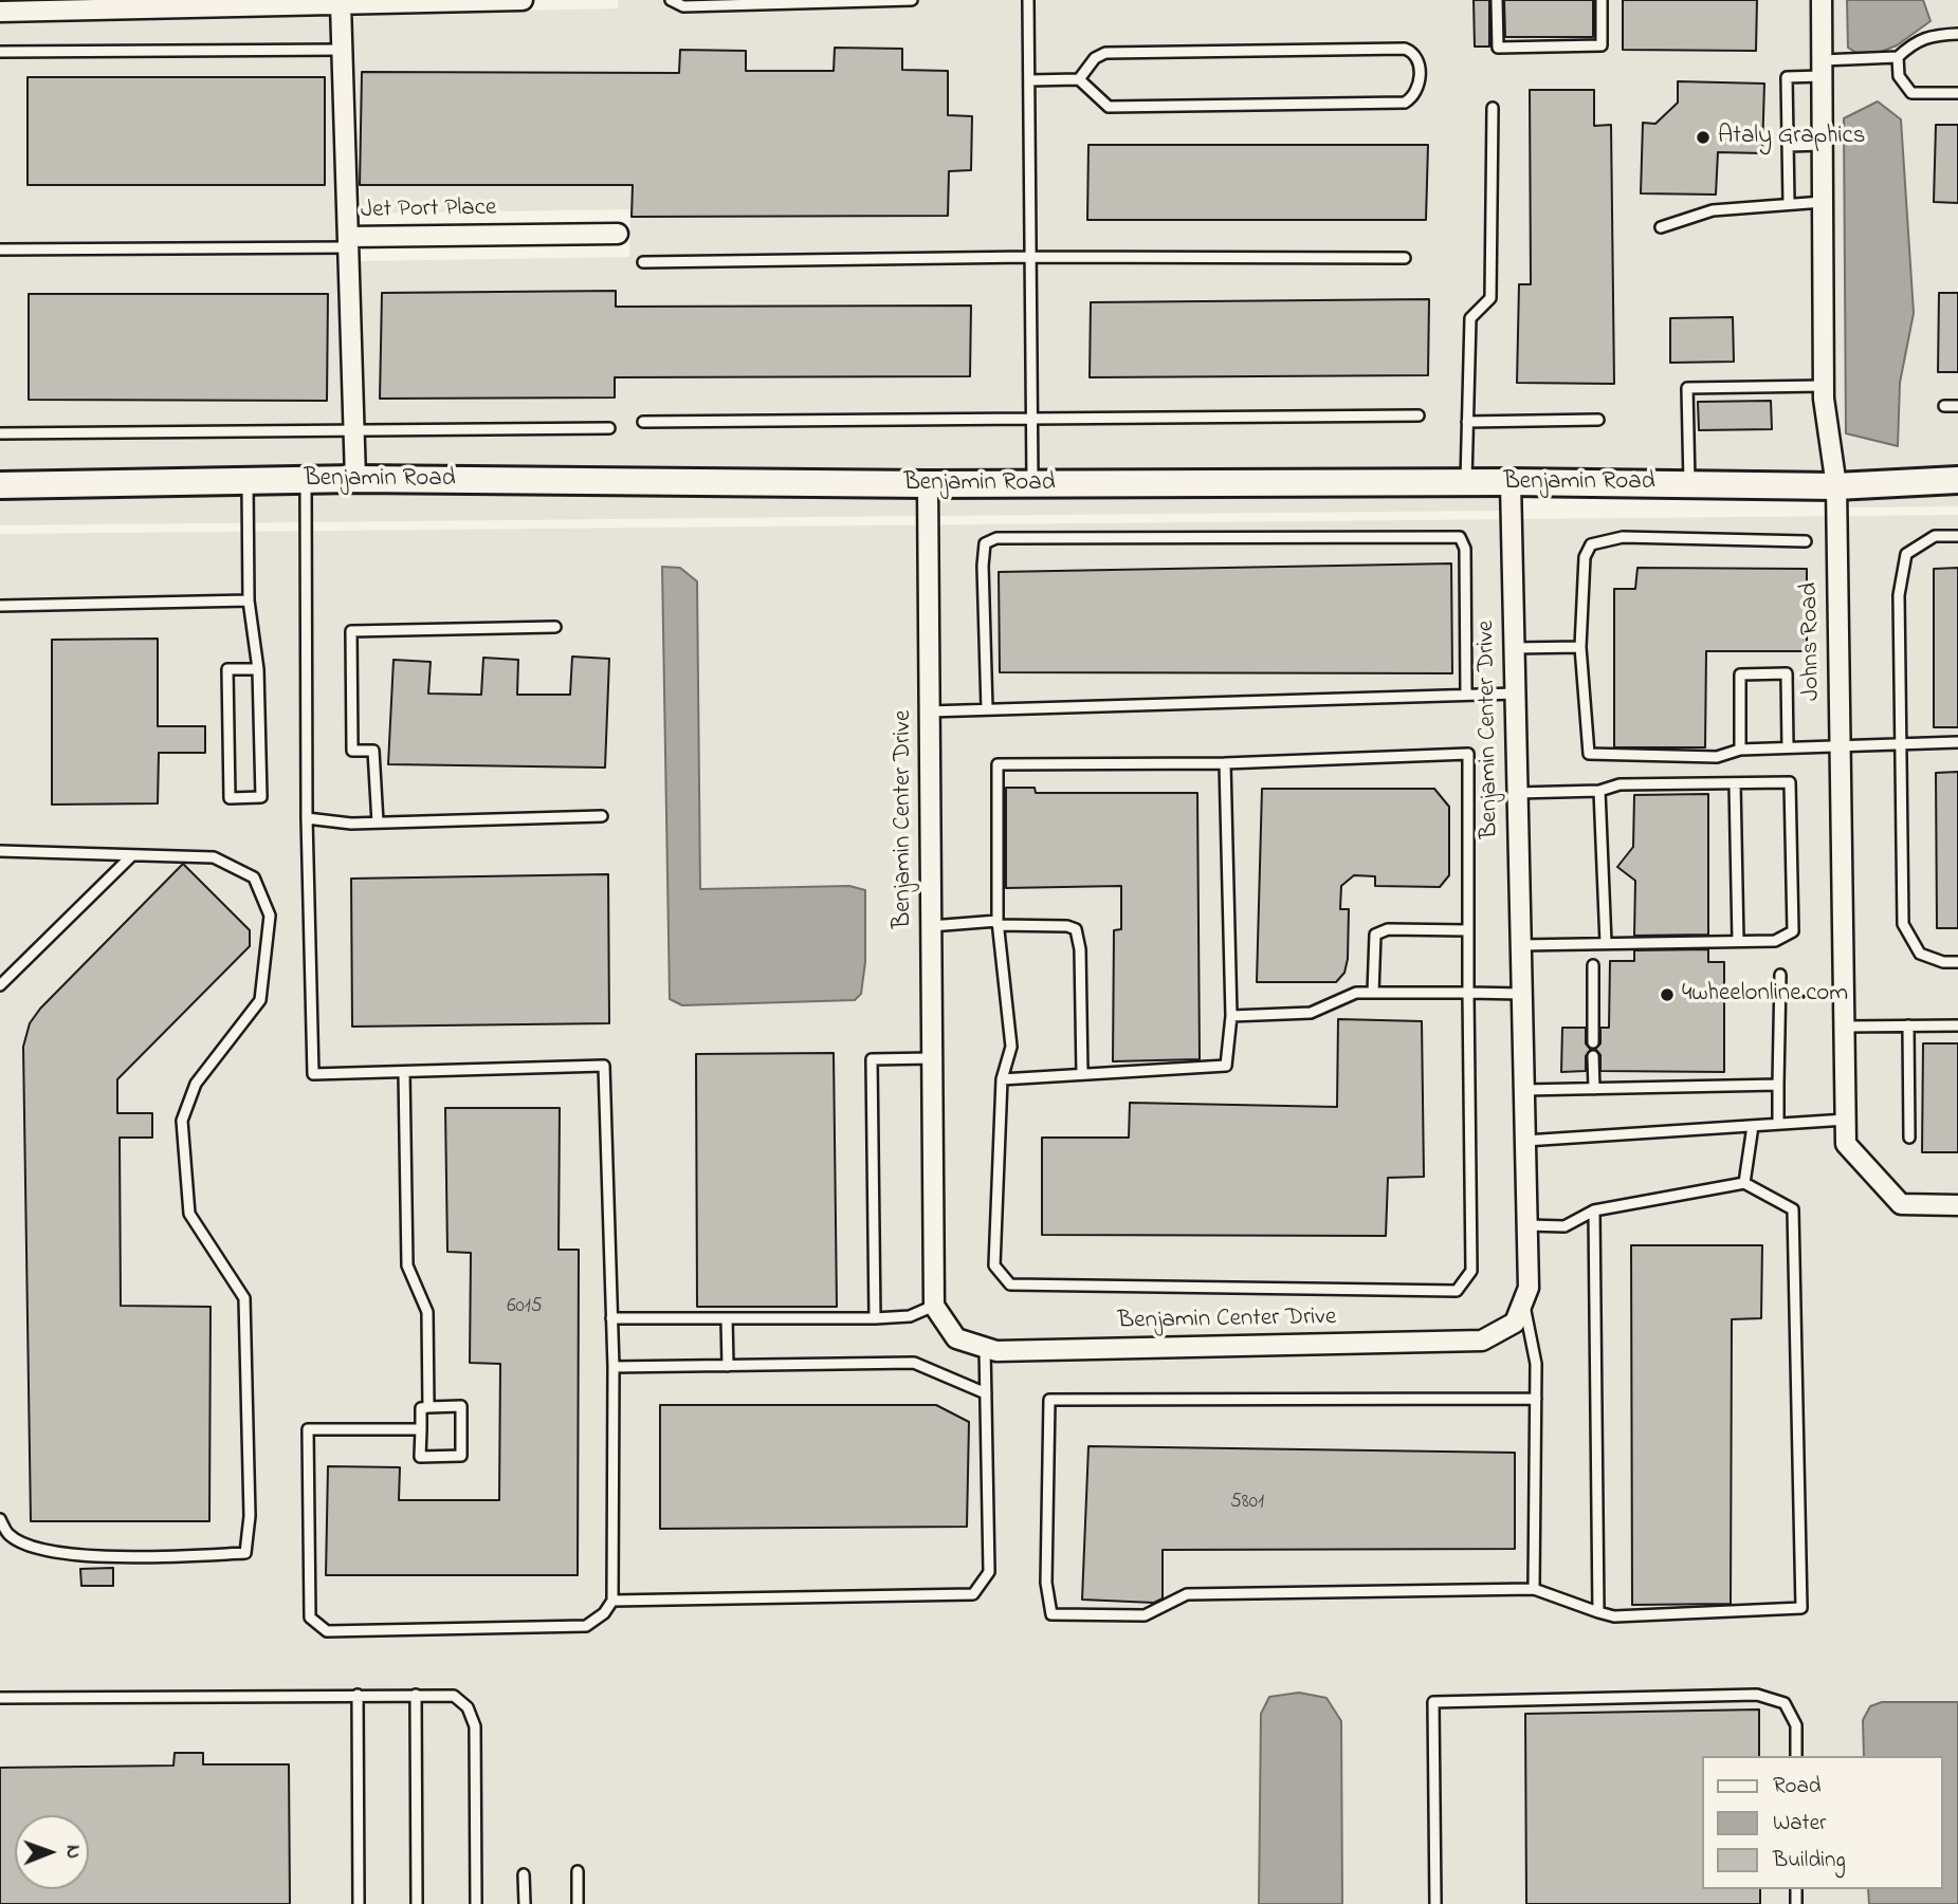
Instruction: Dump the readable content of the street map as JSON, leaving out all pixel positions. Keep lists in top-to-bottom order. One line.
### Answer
{"streets":{"street":["Jet Port Place","Benjamin Road","Johns Road","Benjamin Center Drive"]},"crossings":[["Jet Port Place","Benjamin Road"],["Benjamin Road","Johns Road"],["Benjamin Road","Benjamin Center Drive"]],"places":["Ataly Graphics","4wheelonline.com"],"house_numbers":["6015","5801"],"legend":["Road","Water","Building"],"north":"right"}
